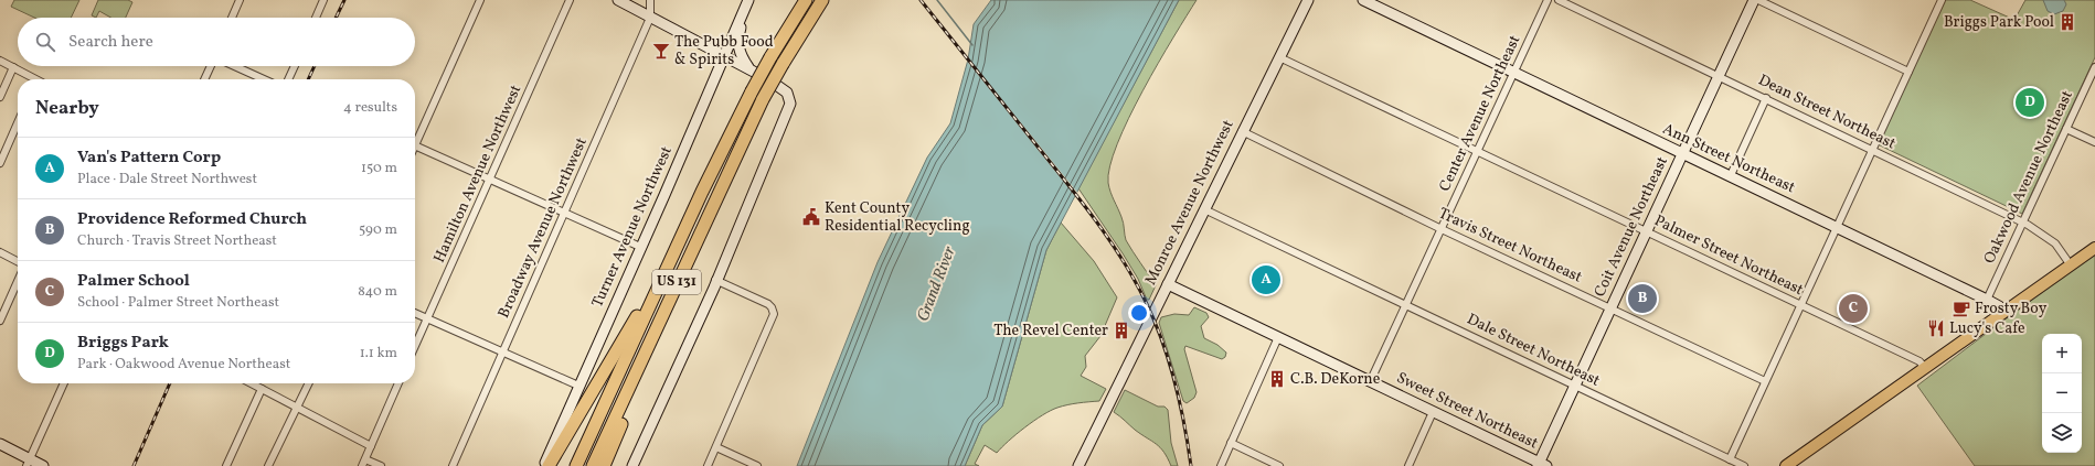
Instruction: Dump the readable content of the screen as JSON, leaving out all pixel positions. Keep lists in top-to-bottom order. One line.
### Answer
{"streets":{"highway":["US 131"],"street":["Dean Street Northeast","Center Avenue Northeast","Ann Street Northeast","Hamilton Avenue Northwest","Oakwood Avenue Northeast","Monroe Avenue Northwest","Turner Avenue Northwest","Coit Avenue Northeast","Broadway Avenue Northwest","Travis Street Northeast","Palmer Street Northeast","Dale Street Northeast","Sweet Street Northeast"]},"crossings":[["Dean Street Northeast","Oakwood Avenue Northeast"],["Dean Street Northeast","Coit Avenue Northeast"],["Center Avenue Northeast","Ann Street Northeast"],["Center Avenue Northeast","Travis Street Northeast"],["Center Avenue Northeast","Palmer Street Northeast"],["Center Avenue Northeast","Dale Street Northeast"],["Center Avenue Northeast","Sweet Street Northeast"],["Ann Street Northeast","Oakwood Avenue Northeast"],["Ann Street Northeast","Coit Avenue Northeast"],["Monroe Avenue Northwest","Travis Street Northeast"],["Monroe Avenue Northwest","Palmer Street Northeast"],["Monroe Avenue Northwest","Dale Street Northeast"],["Monroe Avenue Northwest","Sweet Street Northeast"],["Coit Avenue Northeast","Travis Street Northeast"],["Coit Avenue Northeast","Palmer Street Northeast"],["Coit Avenue Northeast","Dale Street Northeast"],["Coit Avenue Northeast","Sweet Street Northeast"]],"water":["Grand River"],"places":{"building":["Briggs Park Pool","The Revel Center","C.B. DeKorne"],"bar":["The Pubb Food & Spirits"],"public building":["Kent County Residential Recycling"],"cafe":["Frosty Boy"],"restaurant":["Lucy's Cafe"]},"page":{"search":"Search here","heading":["Nearby","4 results"],"pins":["D","A","B","C"],"list":[{"mark":"A","name":"Van's Pattern Corp","note":"Place · Dale Street Northwest","value":"150 m"},{"mark":"B","name":"Providence Reformed Church","note":"Church · Travis Street Northeast","value":"590 m"},{"mark":"C","name":"Palmer School","note":"School · Palmer Street Northeast","value":"840 m"},{"mark":"D","name":"Briggs Park","note":"Park · Oakwood Avenue Northeast","value":"1.1 km"}],"map_buttons":["+","−"]}}
